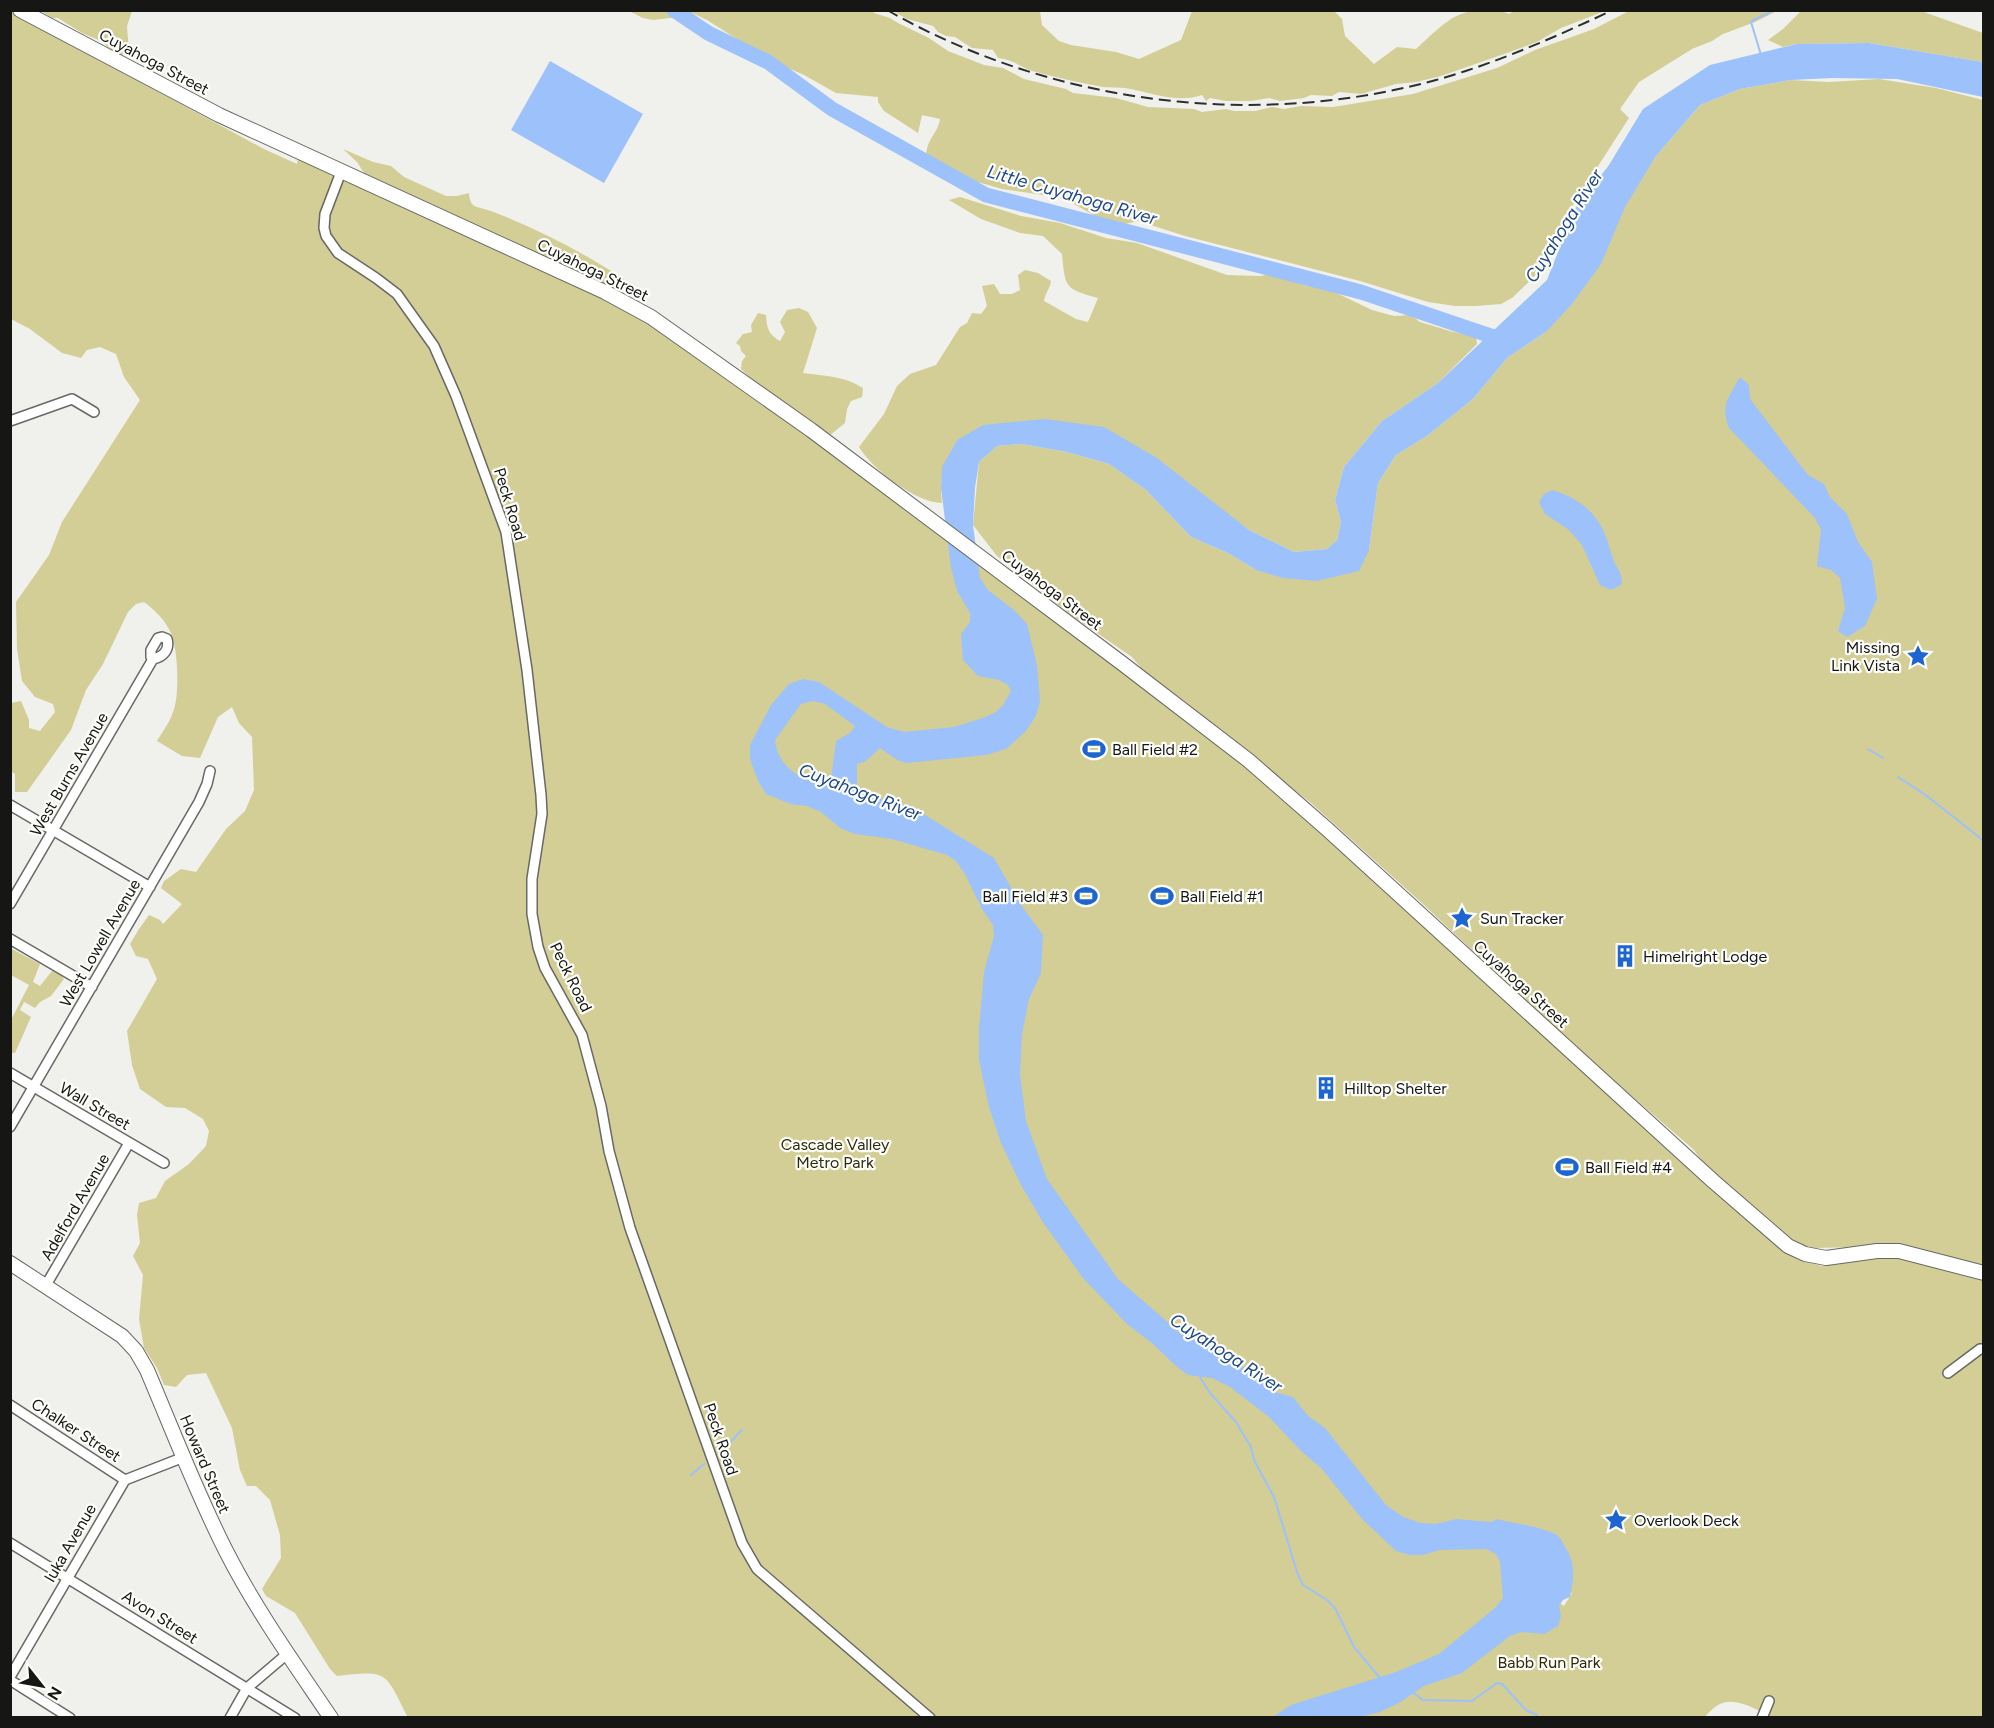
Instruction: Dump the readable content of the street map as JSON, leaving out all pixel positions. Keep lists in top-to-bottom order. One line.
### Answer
{"streets":{"street":["Cuyahoga Street","Peck Road","West Burns Avenue","West Lowell Avenue","Wall Street","Adelford Avenue","Chalker Street","Howard Street","Iuka Avenue","Avon Street"]},"crossings":[["Cuyahoga Street","Peck Road"],["West Lowell Avenue","Wall Street"],["Wall Street","Adelford Avenue"],["Adelford Avenue","Howard Street"],["Chalker Street","Iuka Avenue"],["Iuka Avenue","Avon Street"]],"water":["Little Cuyahoga River","Cuyahoga River"],"parks":["Cascade Valley Metro Park","Babb Run Park"],"places":{"place":["Missing Link Vista","Sun Tracker","Overlook Deck"],"sports":["Ball Field #2","Ball Field #3","Ball Field #1","Ball Field #4"],"building":["Himelright Lodge","Hilltop Shelter"]},"north":"bottom right"}
